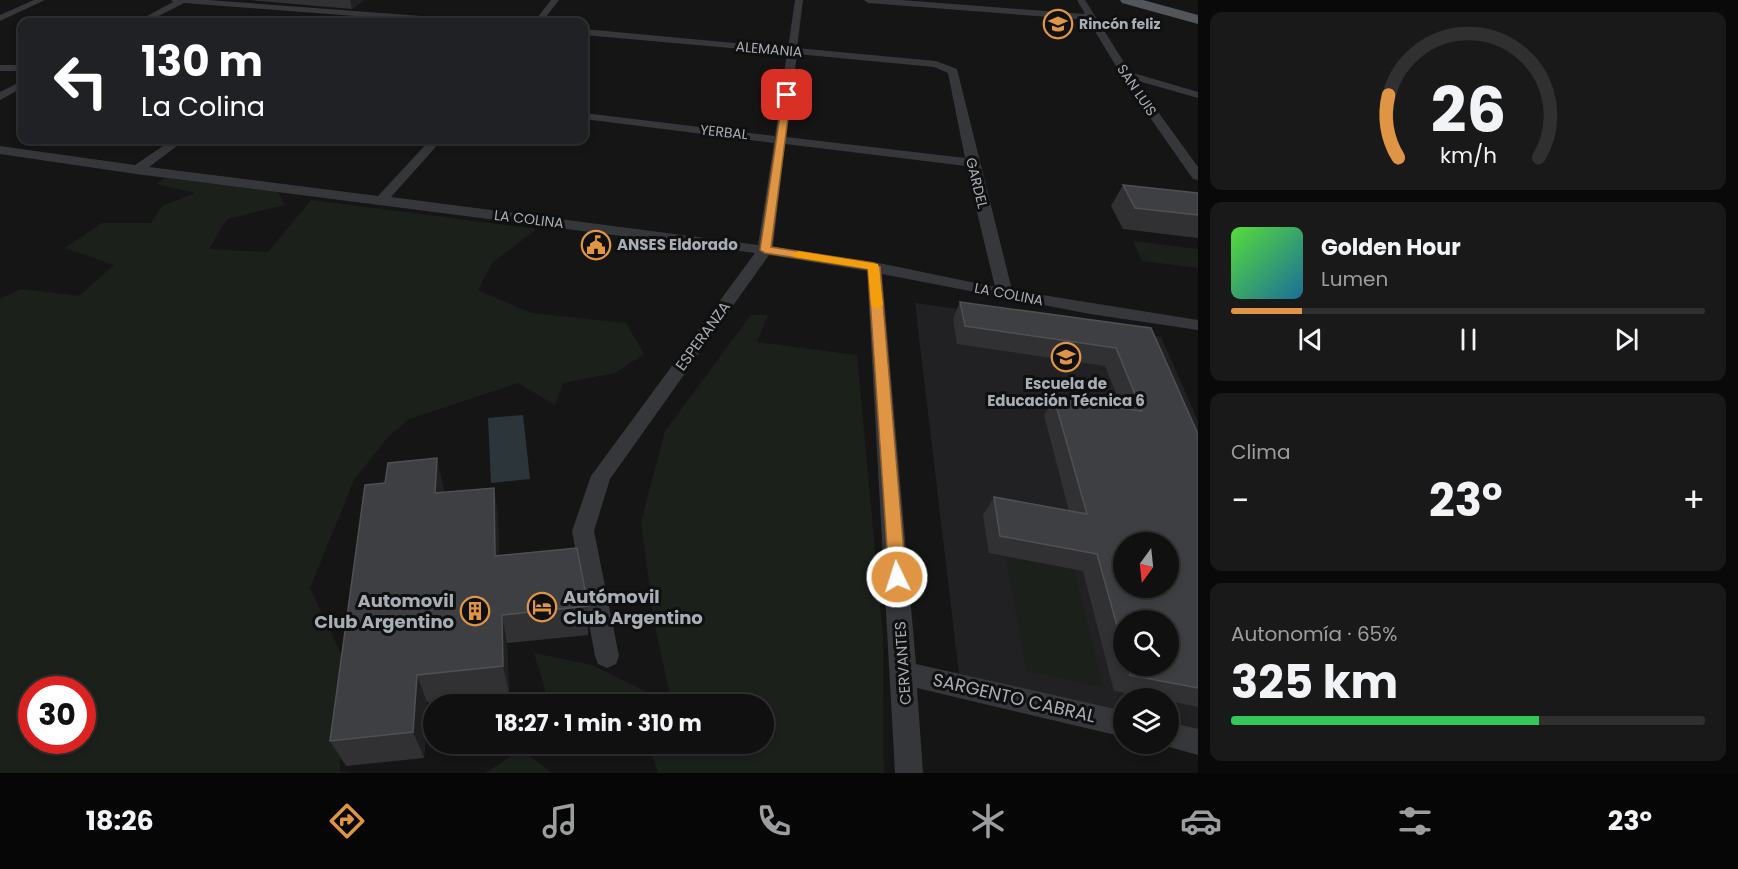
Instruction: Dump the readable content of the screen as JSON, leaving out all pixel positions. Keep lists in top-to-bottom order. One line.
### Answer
{"streets":{"street":["ALEMANIA","SAN LUIS","YERBAL","GARDEL","LA COLINA","ESPERANZA","CERVANTES","SARGENTO CABRAL"]},"crossings":[["ALEMANIA","GARDEL"],["ALEMANIA","ESPERANZA"],["YERBAL","GARDEL"],["YERBAL","ESPERANZA"],["GARDEL","LA COLINA"],["LA COLINA","ESPERANZA"],["LA COLINA","CERVANTES"],["CERVANTES","SARGENTO CABRAL"]],"places":{"school or university":["Rincón feliz","Escuela de Educación Técnica 6"],"public building":["ANSES Eldorado"],"hotel":["Autómovil Club Argentino"],"building":["Automovil Club Argentino"]},"north":"bottom","page":{"turn":["130 m","La Colina"],"song":["Golden Hour","Lumen"],"tile":["Clima",["Autonomía · 65%","325 km"]],"heat":["−","23°","+"],"limit":"30","trip":"18:27 · 1 min · 310 m","tabs":["18:26","23°"],"gauge":["26","km/h"]}}
